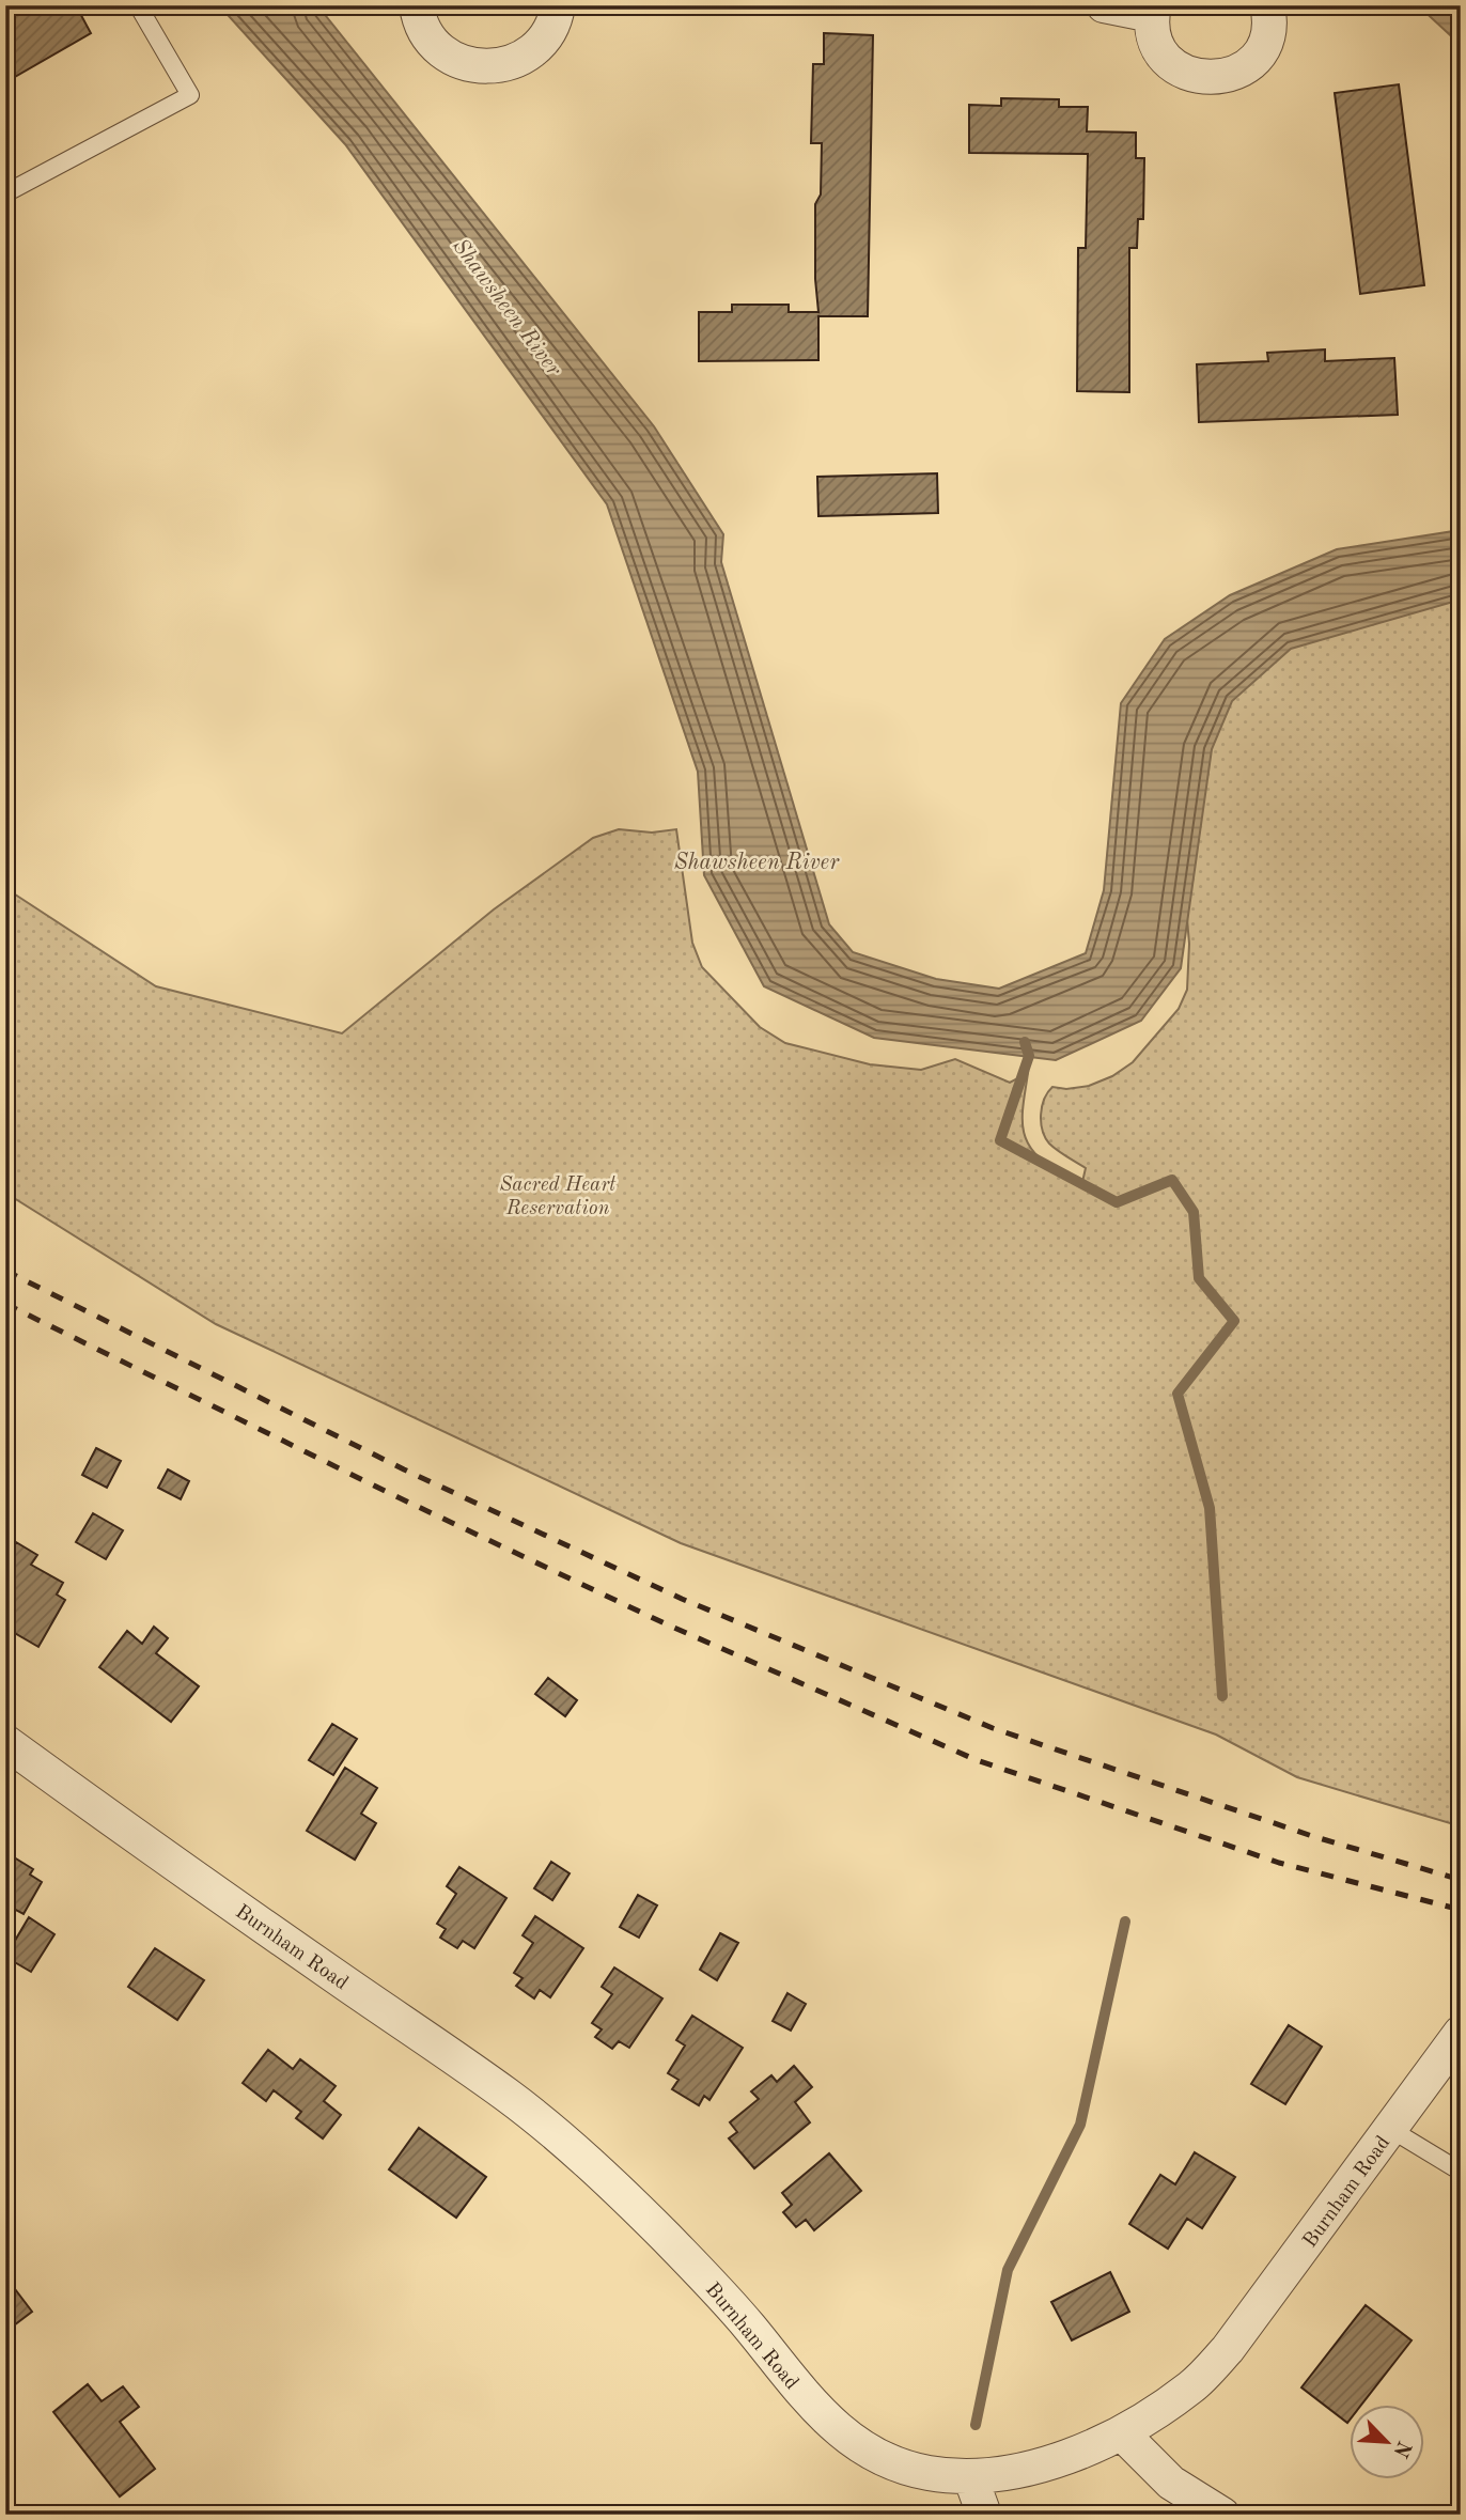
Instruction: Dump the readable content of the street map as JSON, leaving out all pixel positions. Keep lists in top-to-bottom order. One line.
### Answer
{"streets":{"street":["Burnham Road"]},"water":["Shawsheen River"],"parks":["Sacred Heart Reservation"],"north":"bottom right"}
